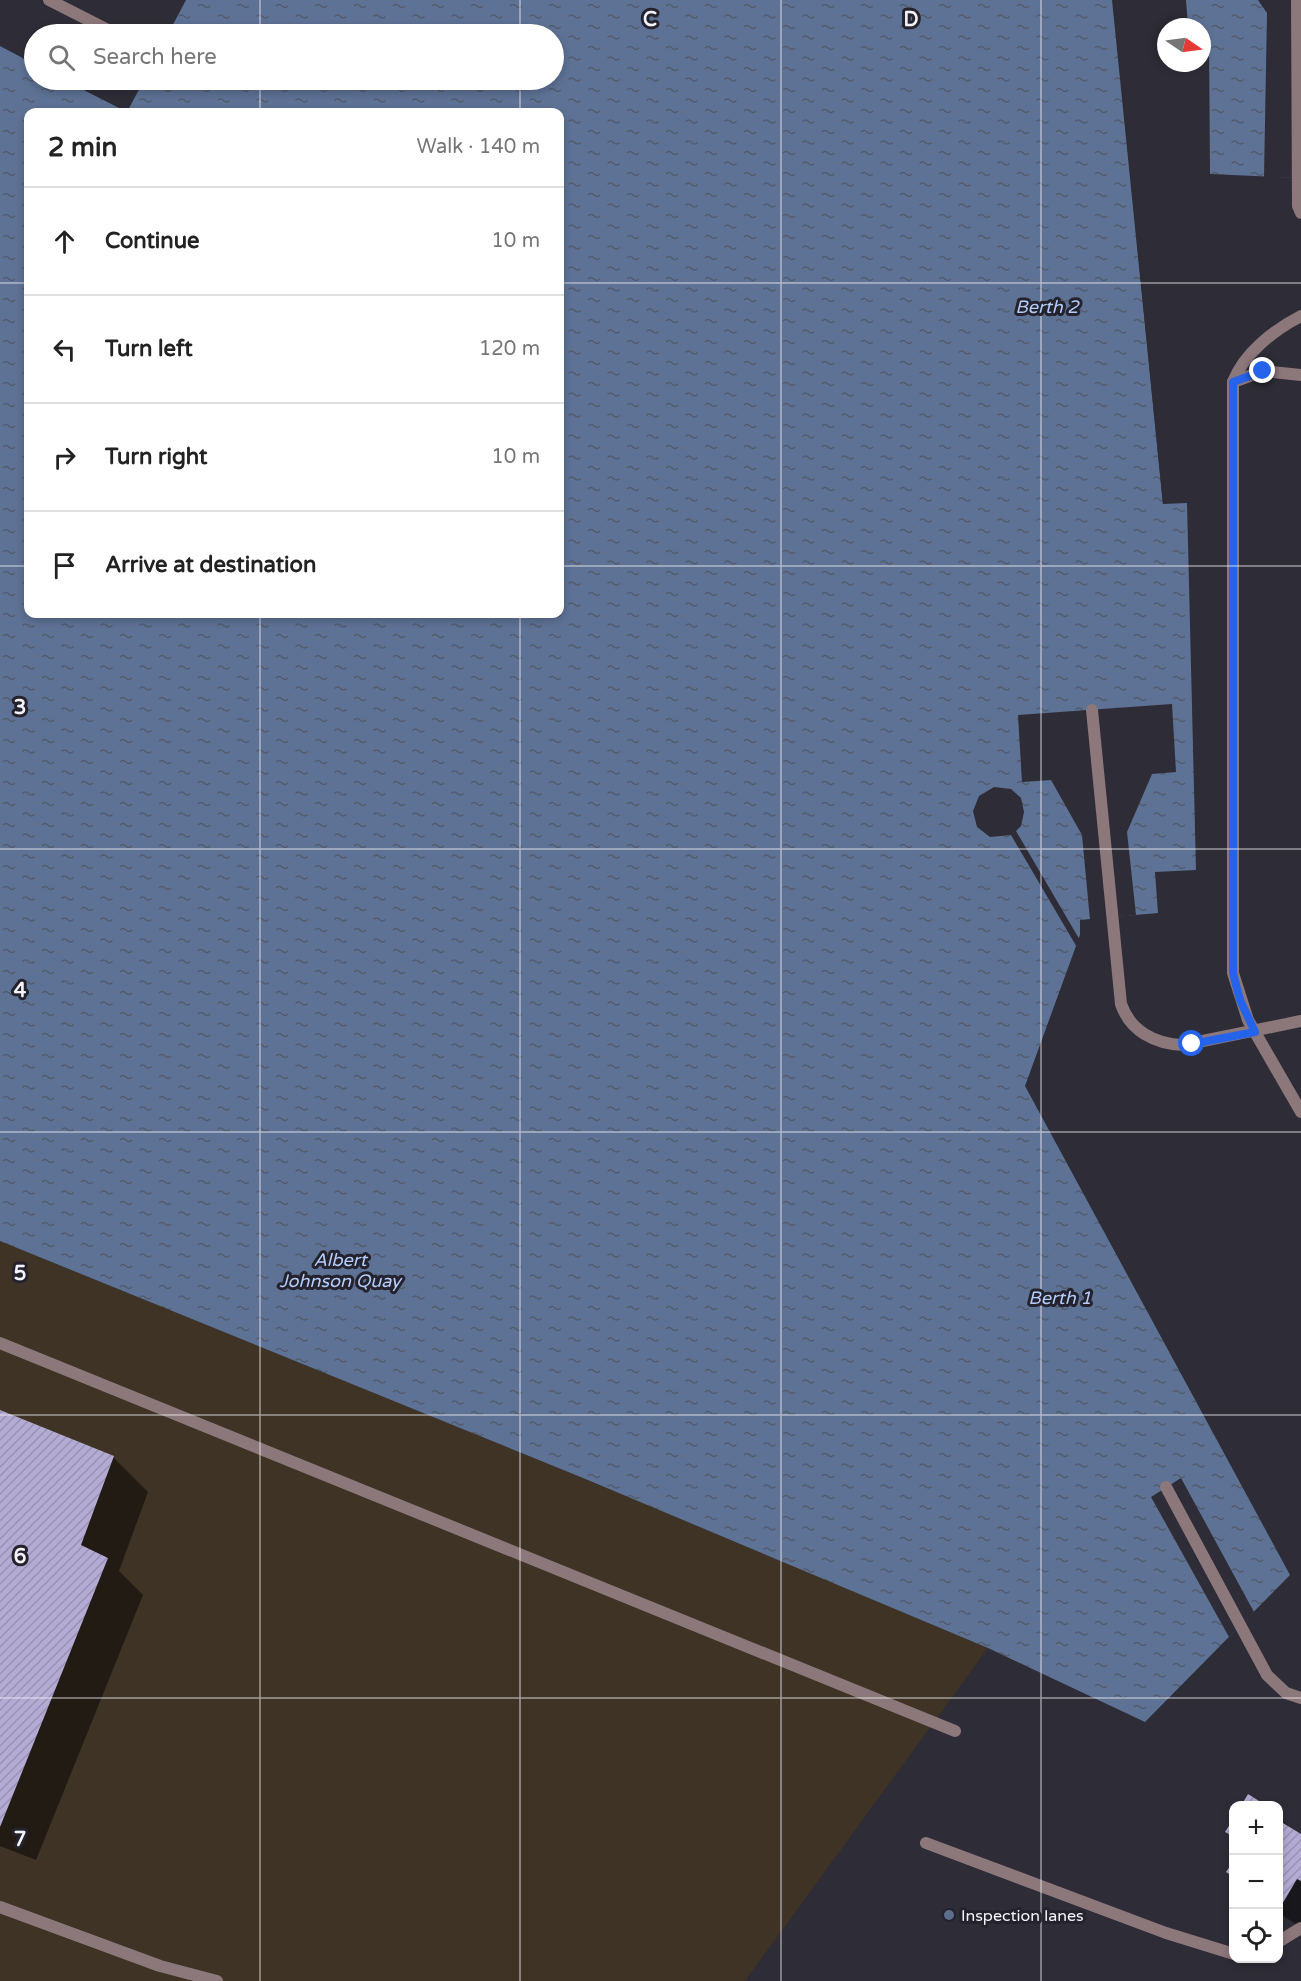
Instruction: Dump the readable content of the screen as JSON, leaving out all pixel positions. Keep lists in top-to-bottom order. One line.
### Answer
{"water":["Berth 2","Albert Johnson Quay","Berth 1"],"places":["Inspection lanes"],"north":"right","page":{"search":"Search here","heading":["2 min","Walk · 140 m"],"list":[["Continue","10 m"],["Turn left","120 m"],["Turn right","10 m"],"Arrive at destination"],"map_buttons":["+","−"]},"grid":{"columns":["C","D"],"rows":["3","4","5","6","7"]}}
